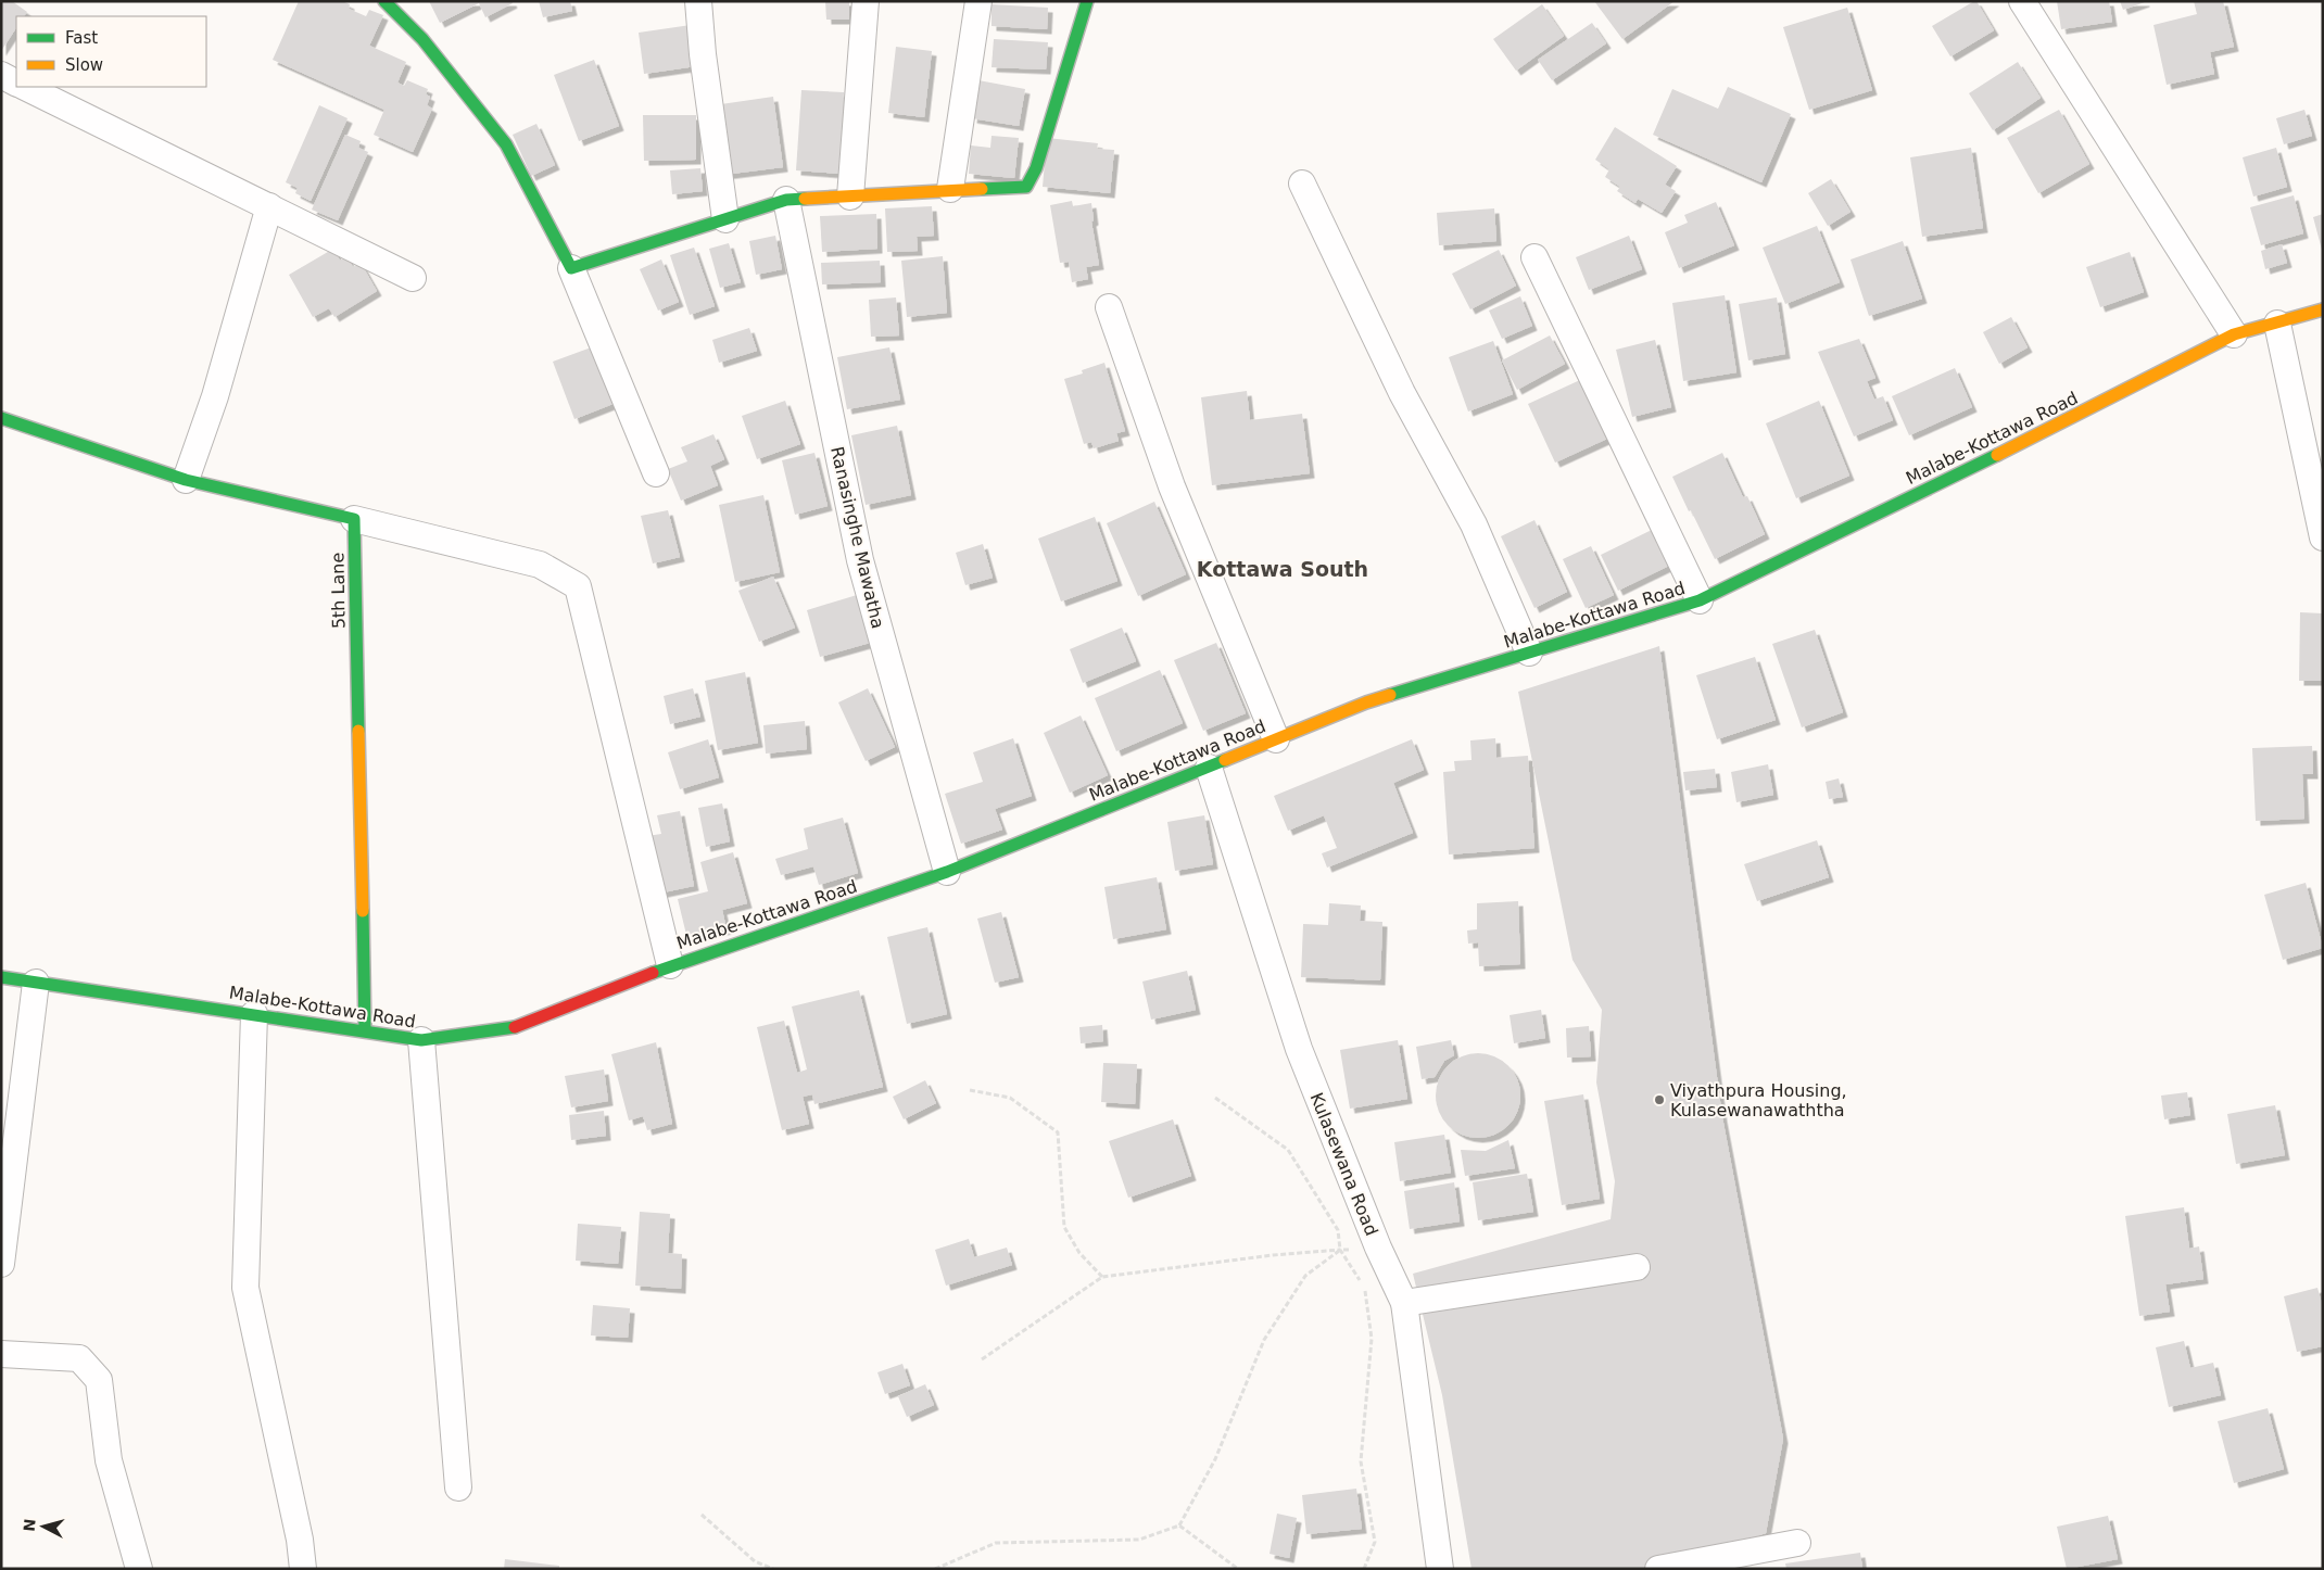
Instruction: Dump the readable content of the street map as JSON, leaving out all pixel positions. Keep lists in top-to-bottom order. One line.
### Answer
{"streets":{"main road":["Malabe-Kottawa Road","5th Lane"],"street":["Ranasinghe Mawatha","Kulasewana Road"]},"crossings":[["Malabe-Kottawa Road","Ranasinghe Mawatha"],["Malabe-Kottawa Road","5th Lane"],["Malabe-Kottawa Road","Kulasewana Road"]],"districts":["Kottawa South"],"places":["Viyathpura Housing, Kulasewanawaththa"],"legend":["Fast","Slow"],"north":"left"}
